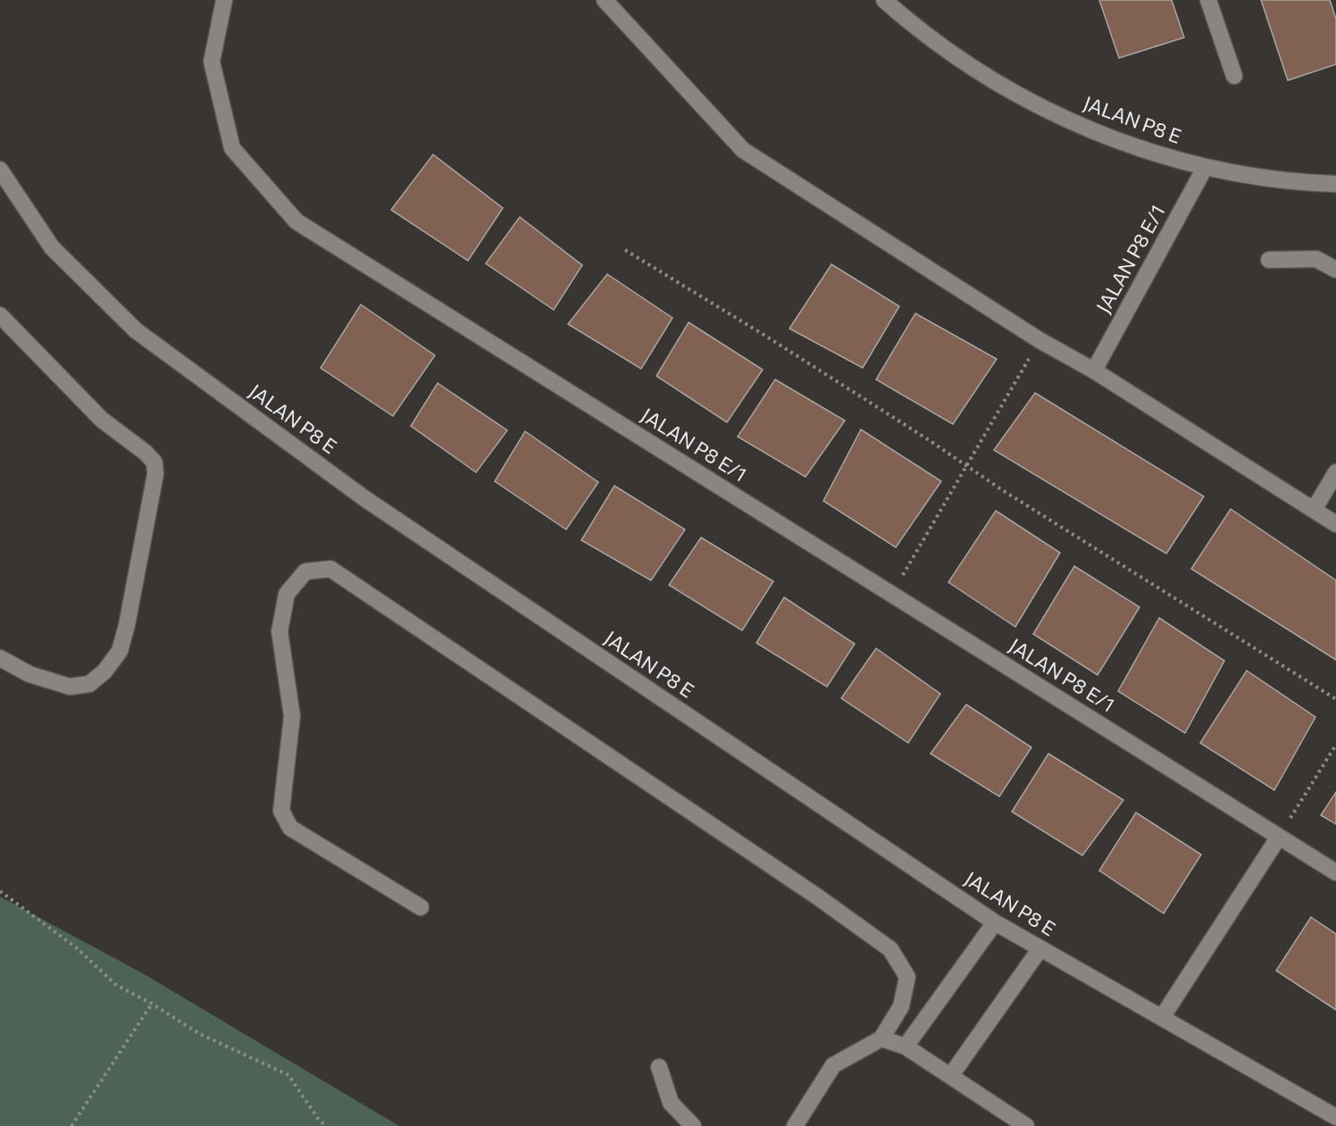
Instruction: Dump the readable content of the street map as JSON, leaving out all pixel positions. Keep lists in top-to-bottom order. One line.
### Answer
{"streets":{"street":["JALAN P8 E","JALAN P8 E/1"]},"crossings":[["JALAN P8 E","JALAN P8 E/1"]]}
